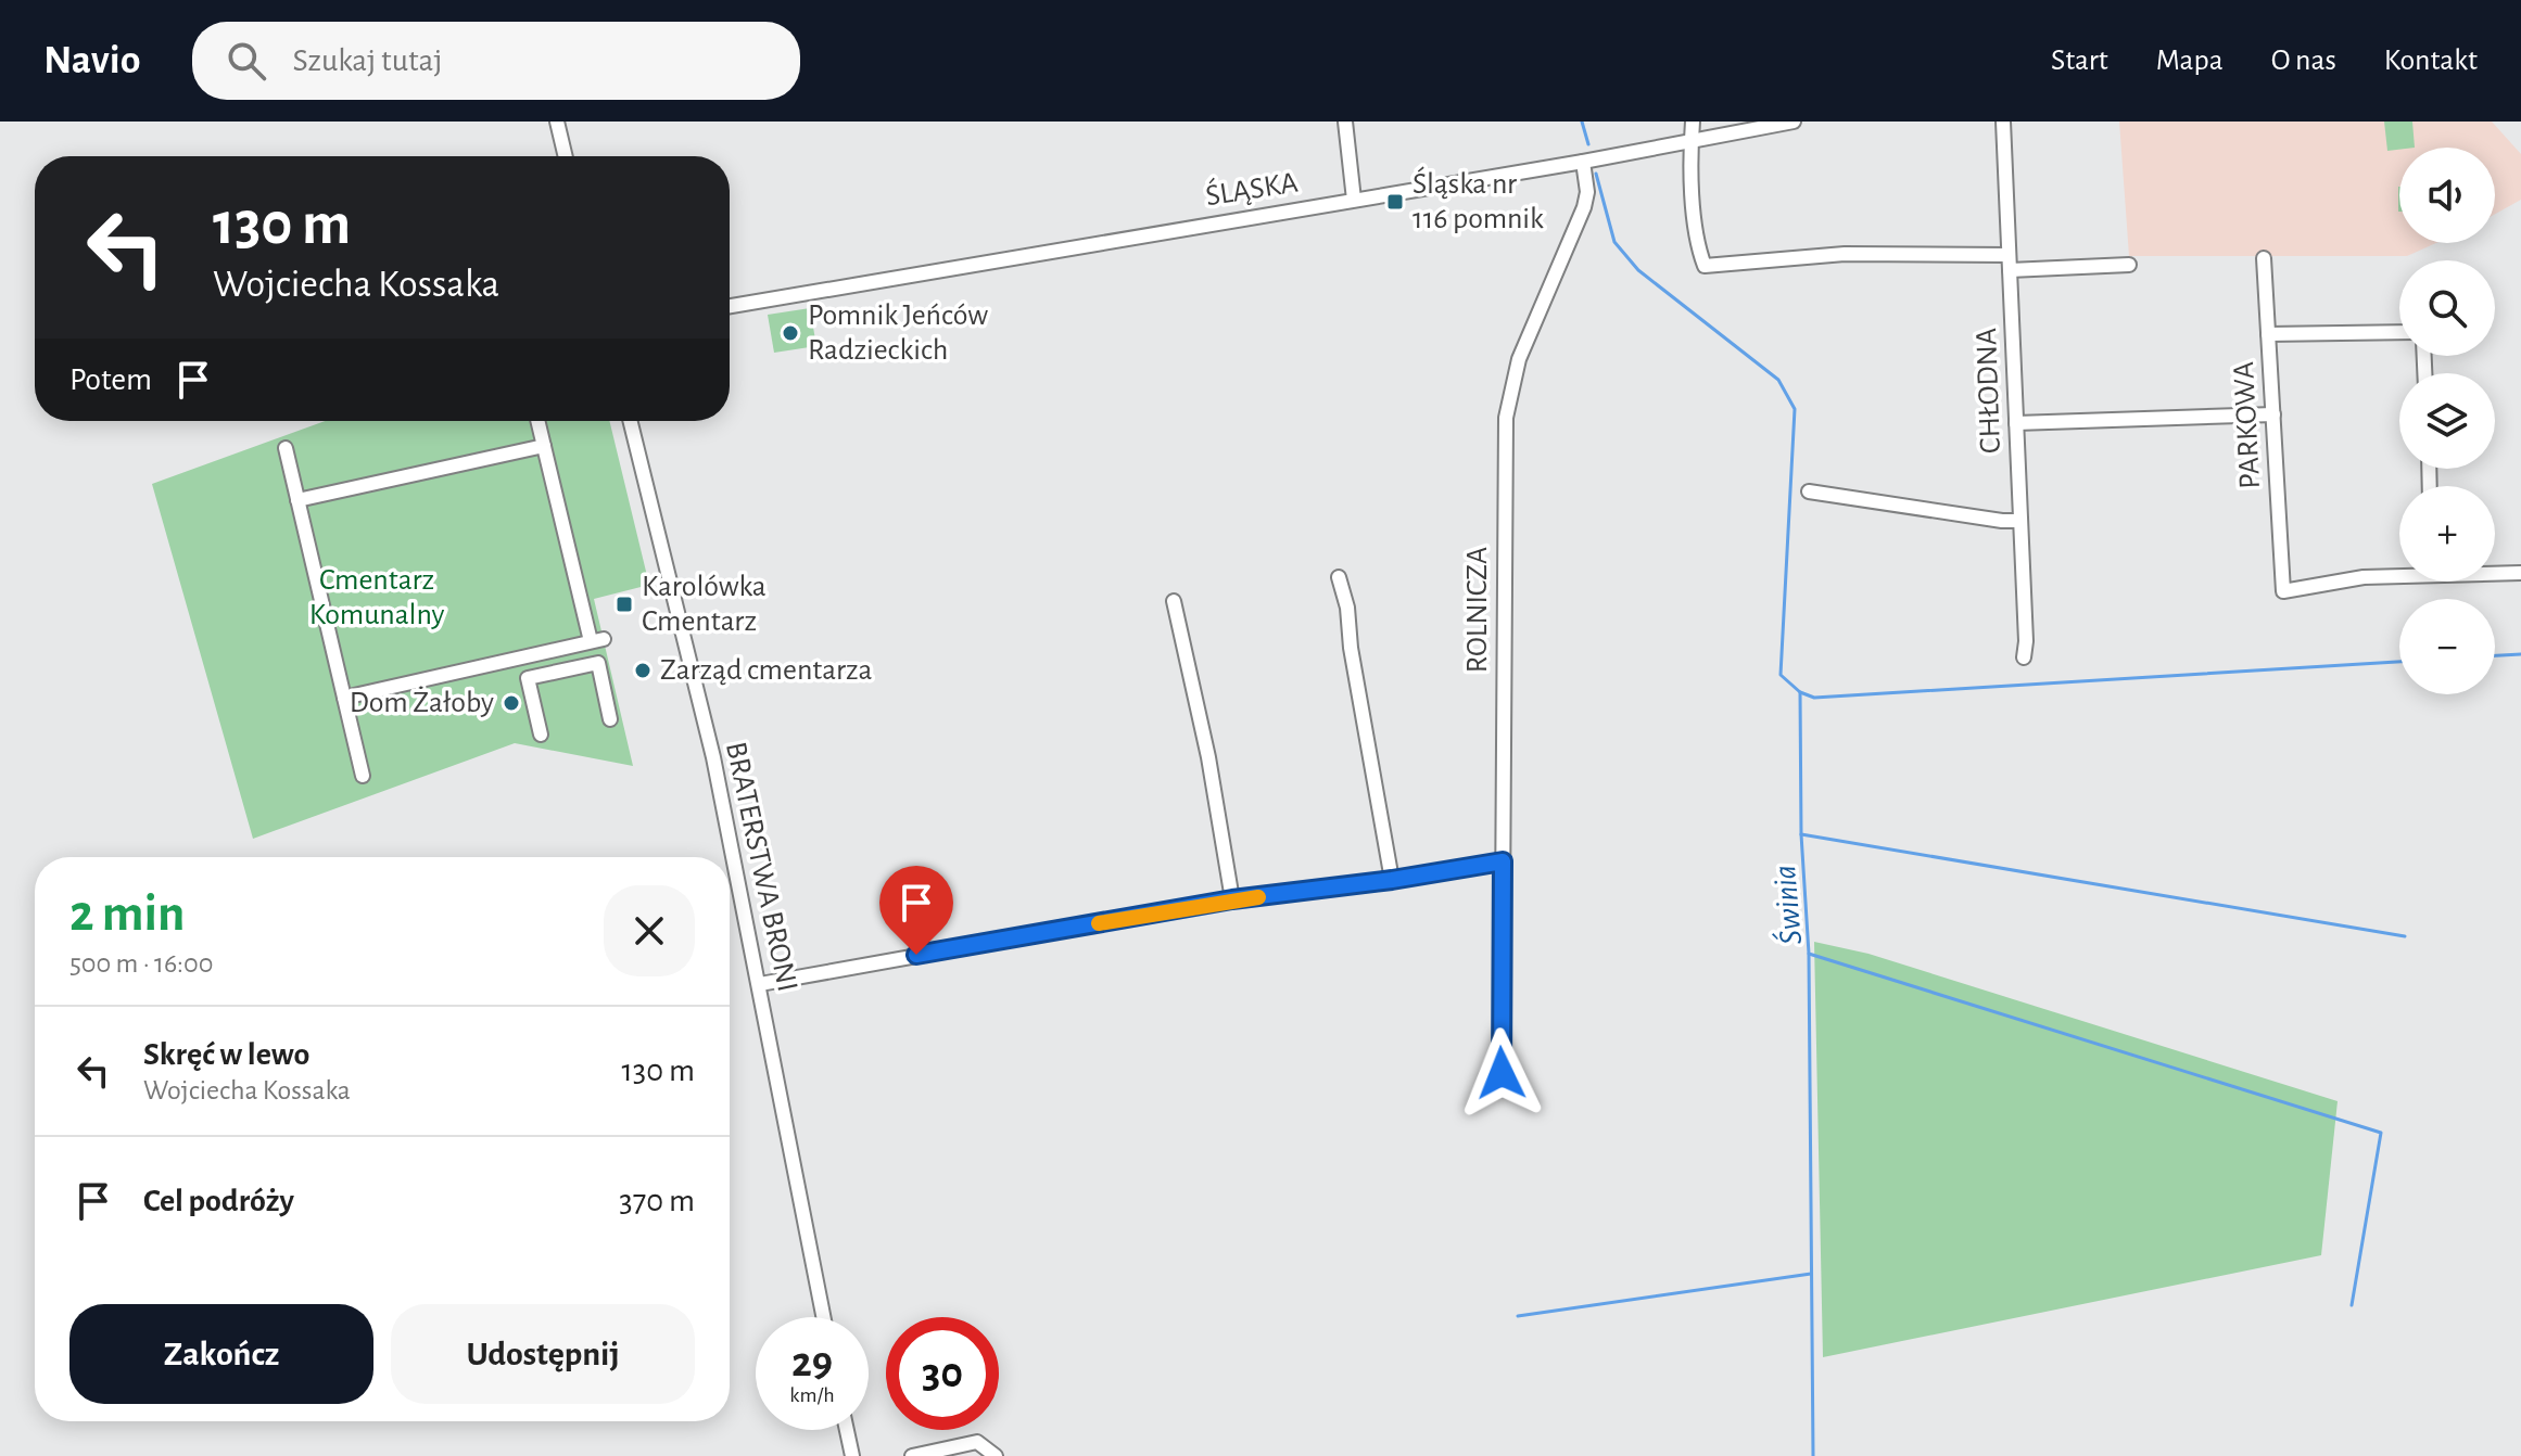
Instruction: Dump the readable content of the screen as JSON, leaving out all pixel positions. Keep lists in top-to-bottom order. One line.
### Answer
{"streets":{"street":["ŚLĄSKA","CHŁODNA","PARKOWA","ROLNICZA","BRATERSTWA BRONI"]},"crossings":[["ŚLĄSKA","ROLNICZA"]],"water":["Świnia"],"parks":["Cmentarz Komunalny"],"places":{"transit":["Śląska nr 116 pomnik","Karolówka Cmentarz"],"other":["Pomnik Jeńców Radzieckich","Zarząd cmentarza","Dom Żałoby"]},"page":{"header":"Navio","search":"Szukaj tutaj","nav":["Start","Mapa","O nas","Kontakt"],"map_buttons":["+","−"],"turn":["130 m","Wojciecha Kossaka"],"then":"Potem","heading":["2 min","500 m · 16:00"],"list":[{"name":"Skręć w lewo","note":"Wojciecha Kossaka","value":"130 m"},{"name":"Cel podróży","value":"370 m"}],"buttons":["Zakończ","Udostępnij"],"speed":"29 km/h","limit":"30"}}
